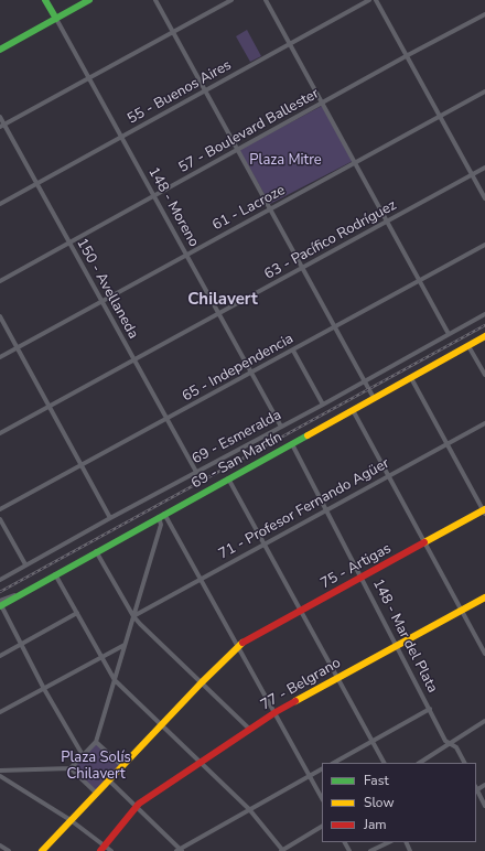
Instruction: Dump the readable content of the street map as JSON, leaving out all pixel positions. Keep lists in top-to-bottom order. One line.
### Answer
{"streets":{"street":["55 - Buenos Aires","57 - Boulevard Ballester","148 - Moreno","61 - Lacroze","63 - Pacífico Rodríguez","150 - Avellaneda","65 - Independencia","69 - Esmeralda","69 - San Martín","71 - Profesor Fernando Agüer","75 - Artigas","148 - Mar del Plata","77 - Belgrano"]},"crossings":[["55 - Buenos Aires","148 - Moreno"],["55 - Buenos Aires","150 - Avellaneda"],["57 - Boulevard Ballester","148 - Moreno"],["57 - Boulevard Ballester","150 - Avellaneda"],["148 - Moreno","61 - Lacroze"],["148 - Moreno","63 - Pacífico Rodríguez"],["148 - Moreno","65 - Independencia"],["148 - Moreno","69 - Esmeralda"],["61 - Lacroze","150 - Avellaneda"],["63 - Pacífico Rodríguez","150 - Avellaneda"],["150 - Avellaneda","65 - Independencia"],["150 - Avellaneda","69 - Esmeralda"],["69 - San Martín","148 - Mar del Plata"],["71 - Profesor Fernando Agüer","148 - Mar del Plata"],["75 - Artigas","148 - Mar del Plata"],["148 - Mar del Plata","77 - Belgrano"]],"districts":["Chilavert"],"parks":["Plaza Mitre","Plaza Solís Chilavert"],"legend":["Fast","Slow","Jam"]}
